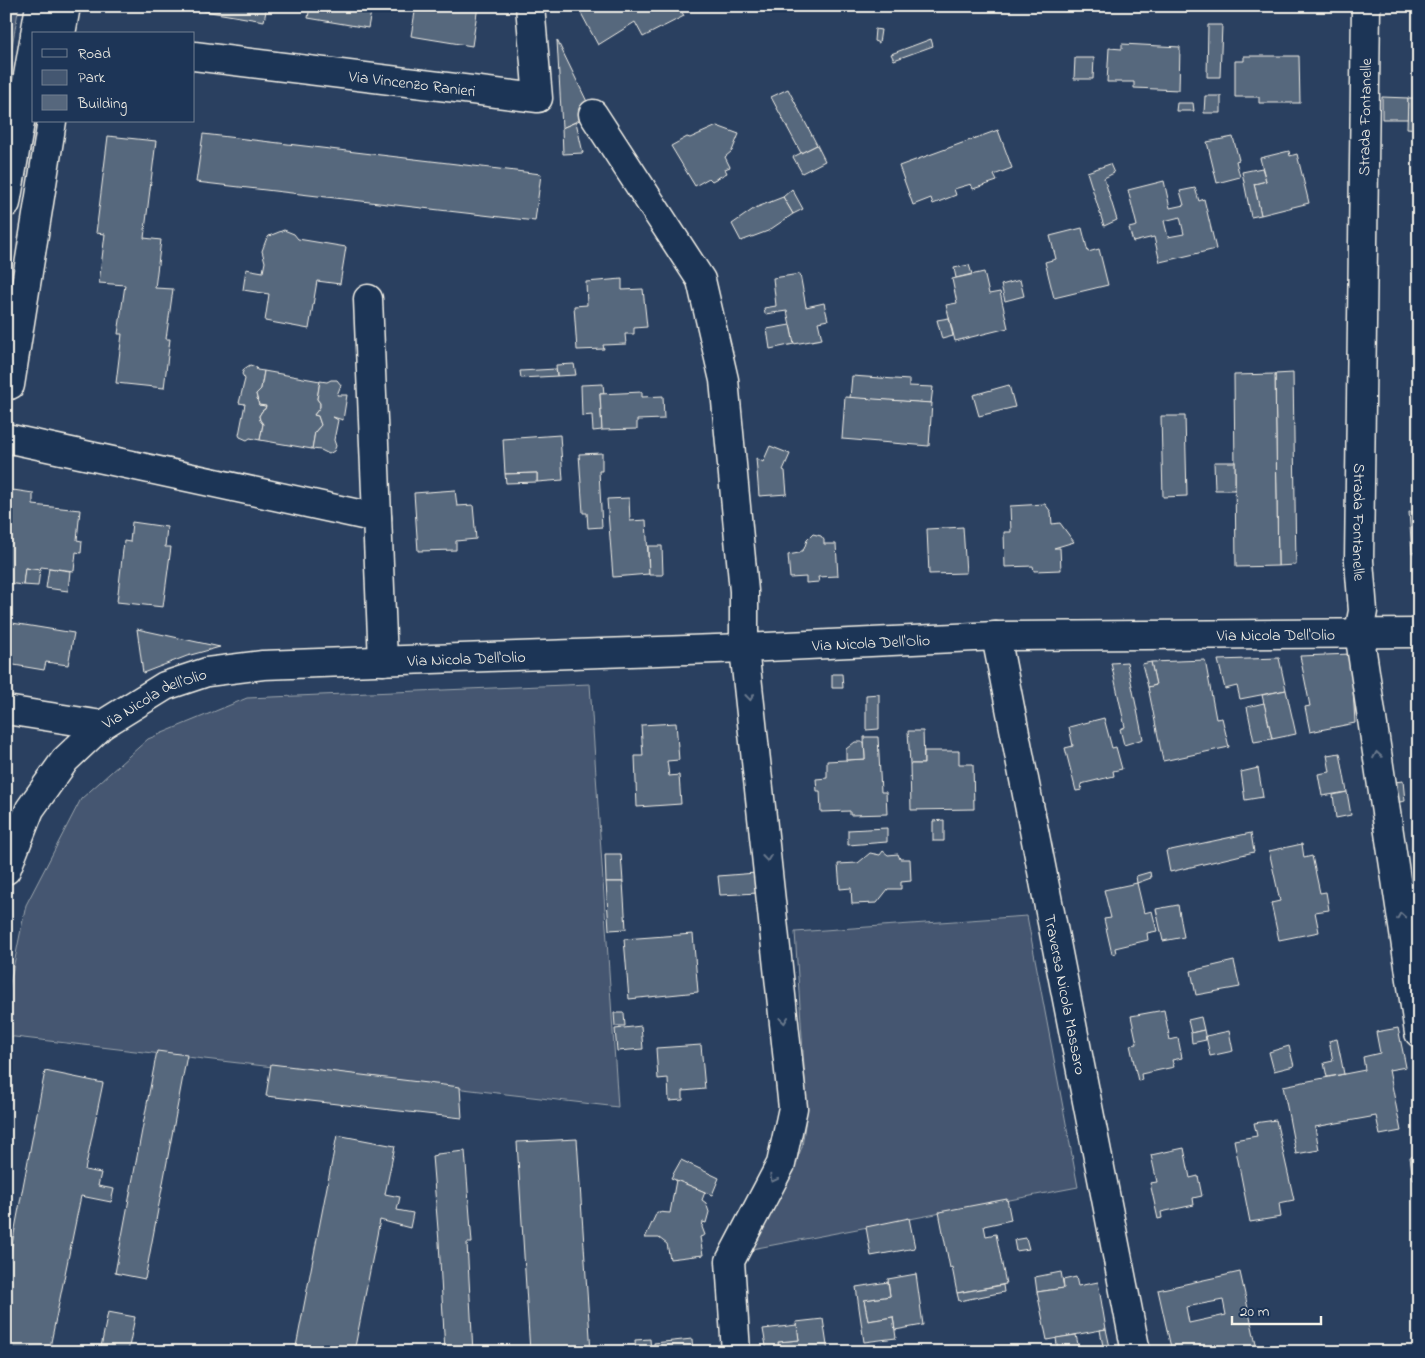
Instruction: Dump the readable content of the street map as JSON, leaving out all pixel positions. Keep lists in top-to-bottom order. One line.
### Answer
{"streets":{"street":["Via Vincenzo Ranieri","Strada Fontanelle","Via Nicola Dell'Olio","Via Nicola dell'Olio","Traversa Nicola Massaro"]},"crossings":[["Strada Fontanelle","Via Nicola Dell'Olio"],["Via Nicola Dell'Olio","Via Nicola dell'Olio"],["Via Nicola Dell'Olio","Traversa Nicola Massaro"]],"one_way":["Strada Fontanelle"],"legend":["Road","Park","Building"],"scale_bar":"20 m"}
